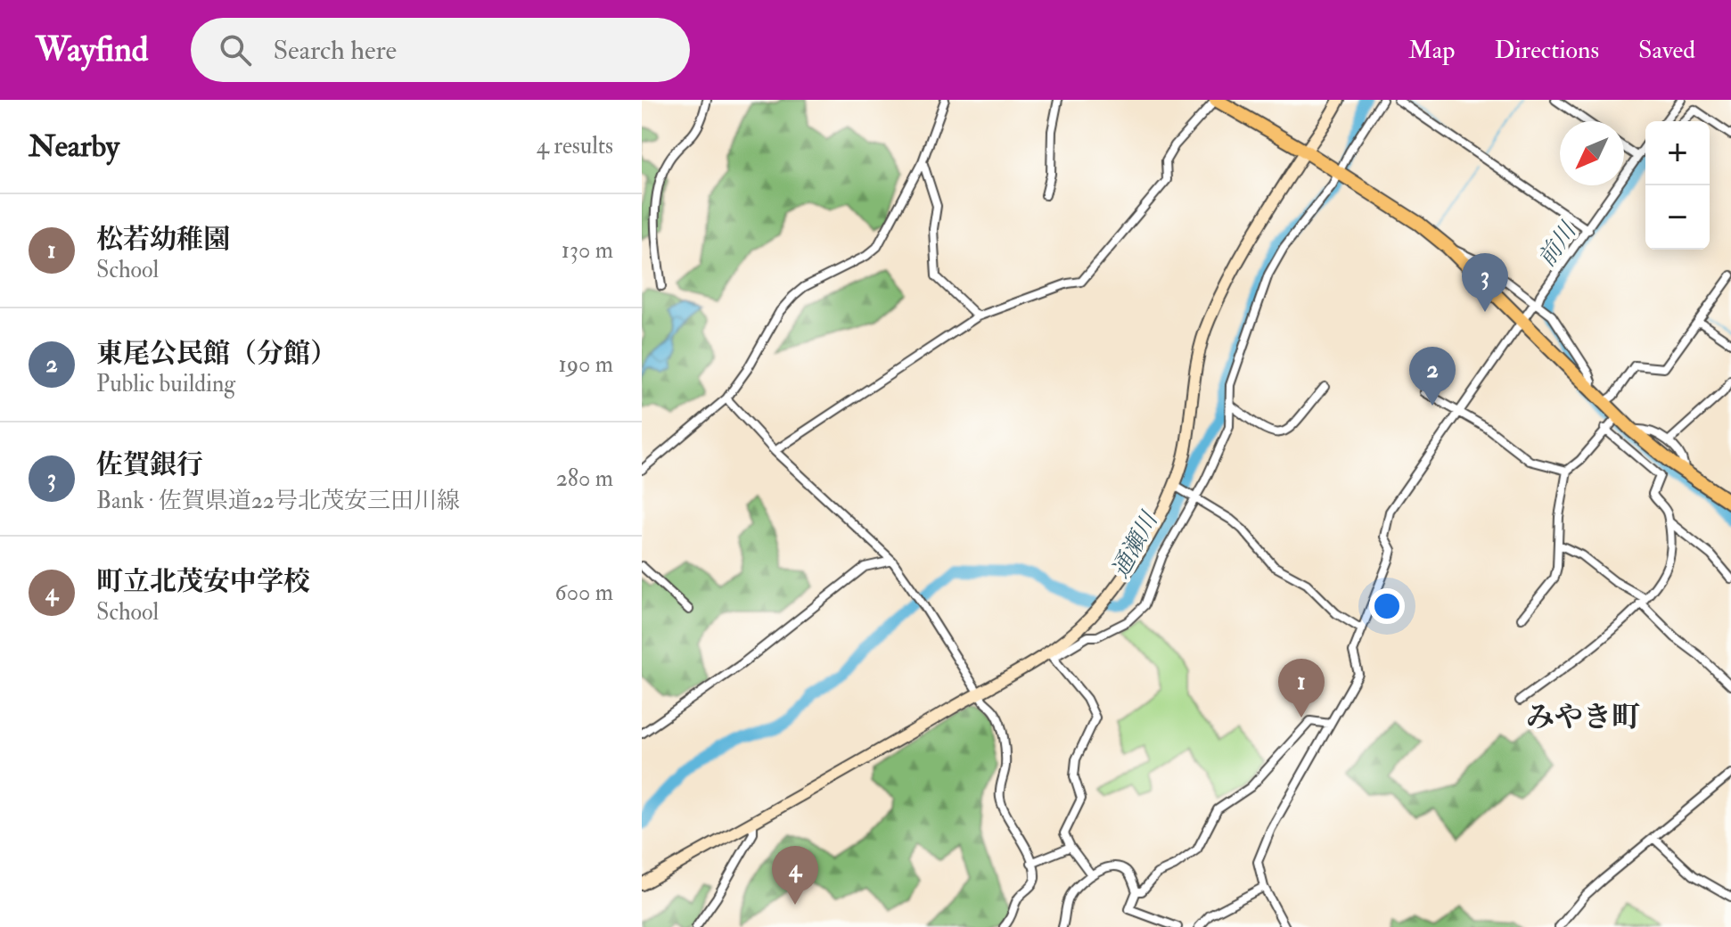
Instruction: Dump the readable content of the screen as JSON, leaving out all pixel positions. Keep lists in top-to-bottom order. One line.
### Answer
{"districts":["みやき町"],"water":["前川","通瀬川"],"north":"bottom left","page":{"header":"Wayfind","search":"Search here","nav":["Map","Directions","Saved"],"heading":["Nearby","4 results"],"map_buttons":["+","−"],"list":[{"mark":"1","name":"松若幼稚園","note":"School","value":"130 m"},{"mark":"2","name":"東尾公民館（分館）","note":"Public building","value":"190 m"},{"mark":"3","name":"佐賀銀行","note":"Bank · 佐賀県道22号北茂安三田川線","value":"280 m"},{"mark":"4","name":"町立北茂安中学校","note":"School","value":"600 m"}],"pins":["3","2","1","4"]}}
